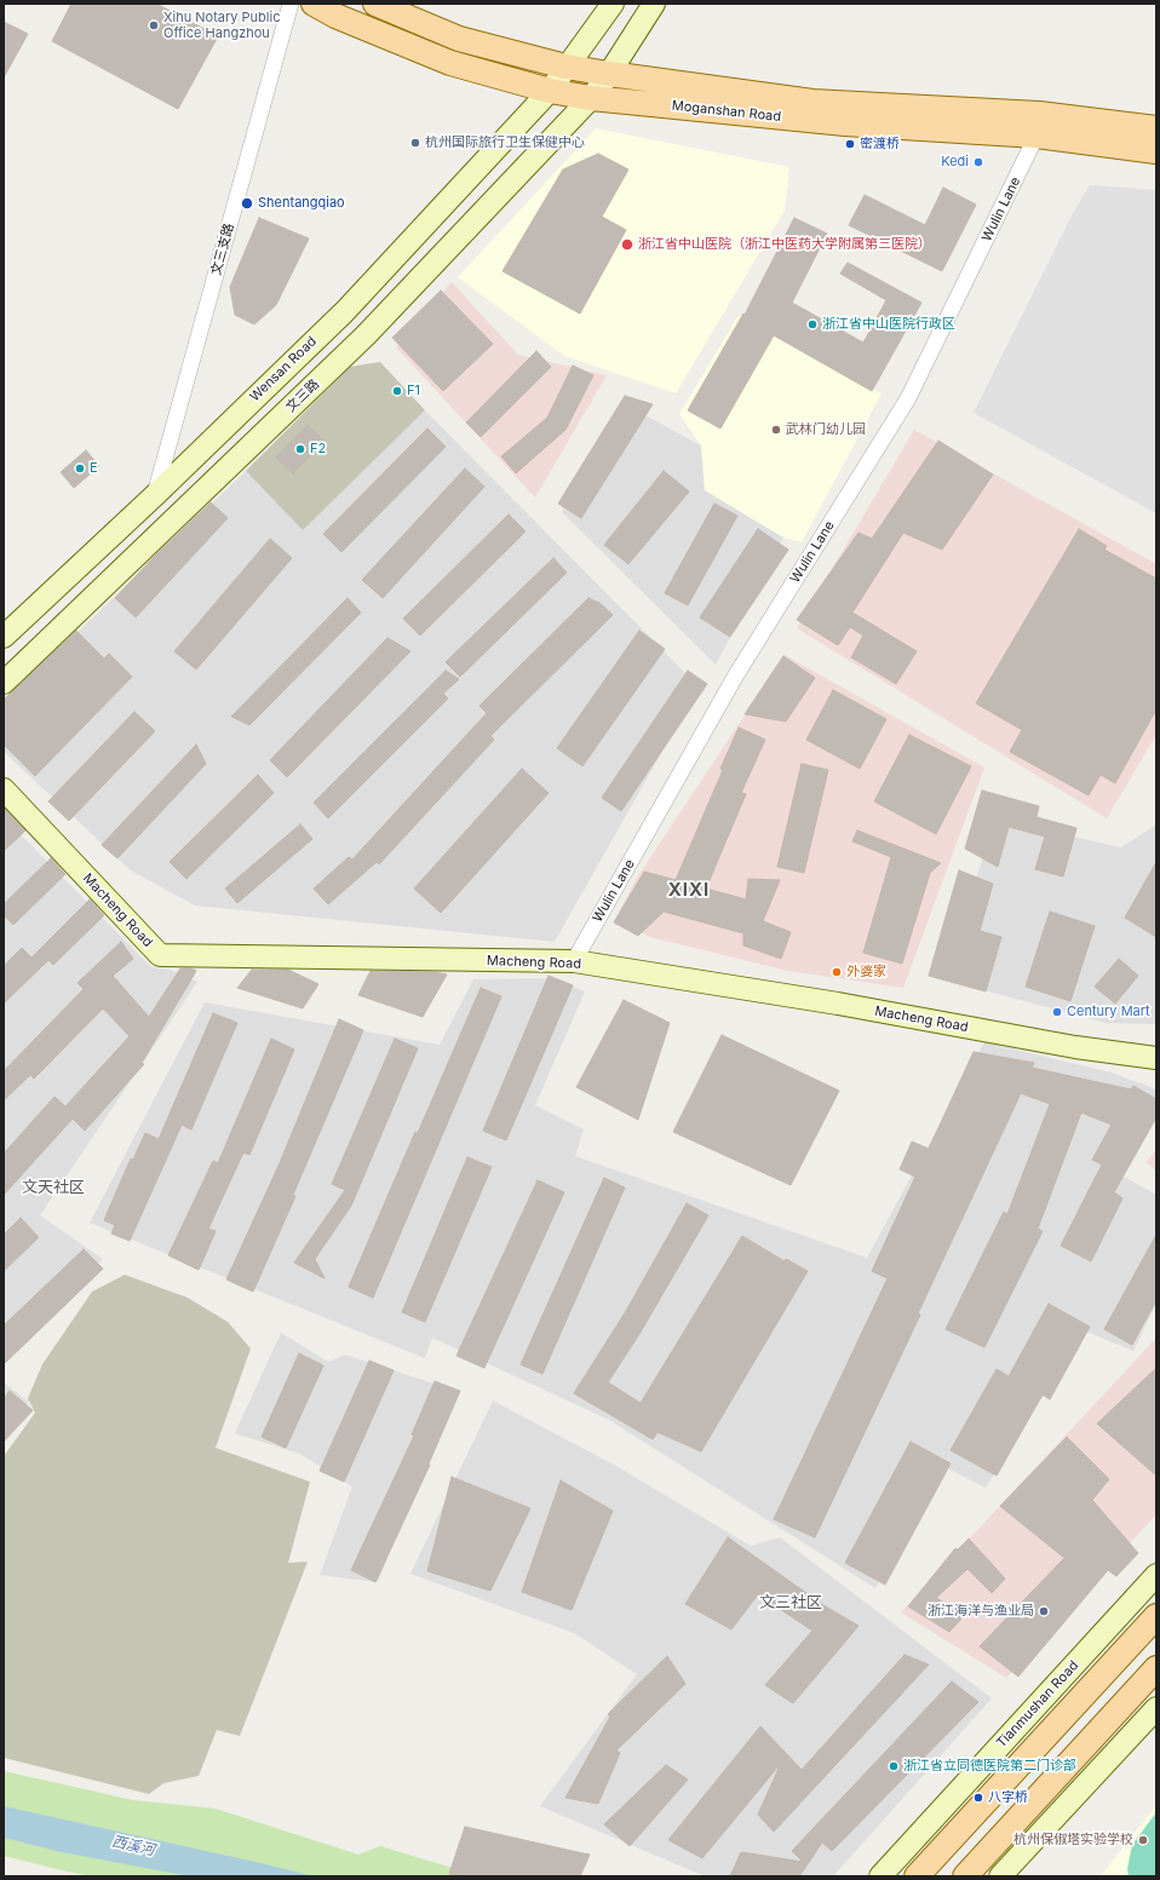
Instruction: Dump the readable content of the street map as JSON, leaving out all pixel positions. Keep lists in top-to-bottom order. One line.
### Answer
{"streets":{"main road":["Moganshan Road","Wensan Road","文三路","Macheng Road","Tianmushan Road"],"street":["Wulin Lane","文三支路"]},"crossings":[["Moganshan Road","Wulin Lane"],["Moganshan Road","Wensan Road"],["Moganshan Road","文三路"],["Wulin Lane","Macheng Road"],["文三支路","Wensan Road"]],"districts":["XIXI","文天社区","文三社区"],"water":["西溪河"],"places":["Xihu Notary Public Office Hangzhou","杭州国际旅行卫生保健中心","密渡桥","Kedi","Shentangqiao","浙江省中山医院（浙江中医药大学附属第三医院）","浙江省中山医院行政区","F1","武林门幼儿园","F2","E","外婆家","Century Mart","浙江海洋与渔业局","浙江省立同德医院第二门诊部","八字桥","杭州保俶塔实验学校"]}
